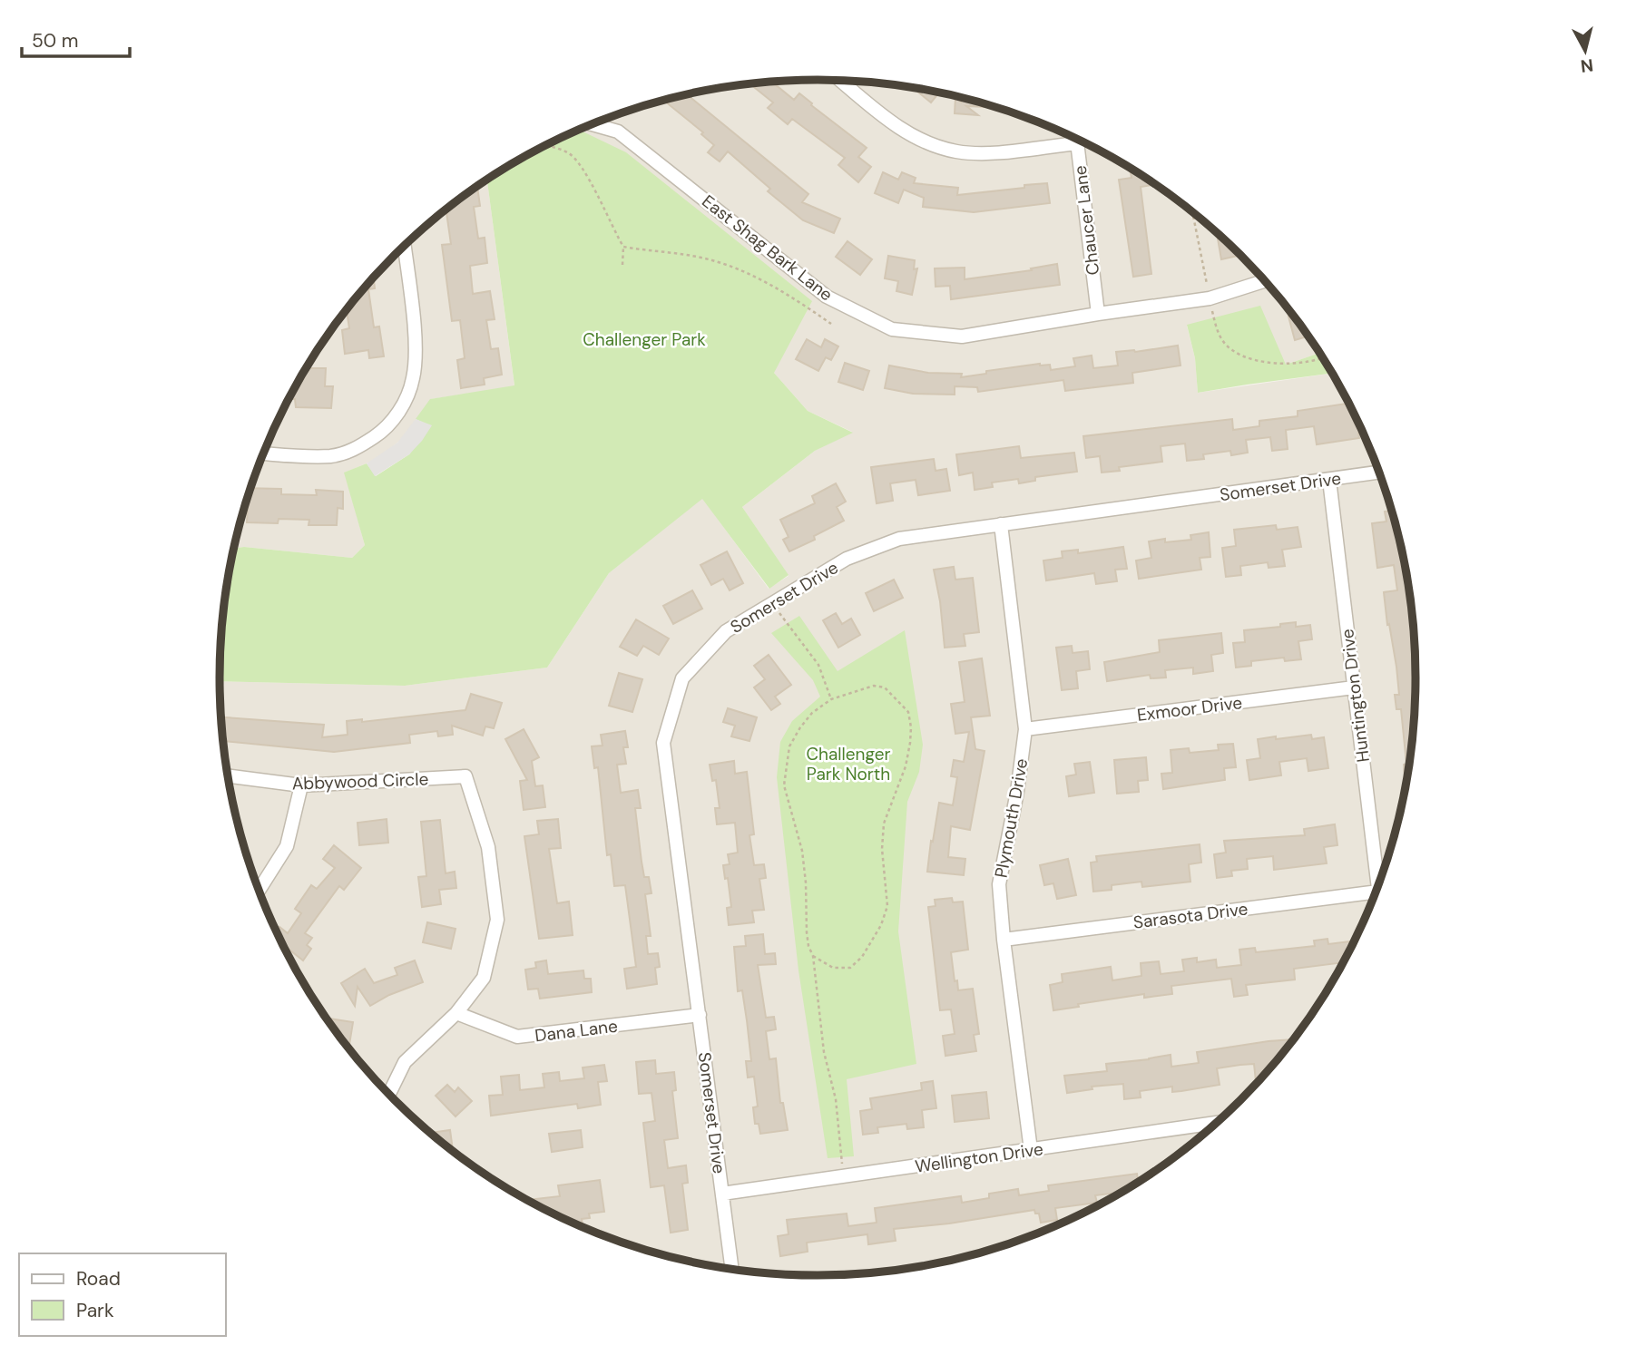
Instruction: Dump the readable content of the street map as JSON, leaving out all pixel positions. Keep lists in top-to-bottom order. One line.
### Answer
{"streets":{"street":["Chaucer Lane","East Shag Bark Lane","Somerset Drive","Huntington Drive","Exmoor Drive","Abbywood Circle","Plymouth Drive","Sarasota Drive","Dana Lane","Wellington Drive"]},"crossings":[["Chaucer Lane","East Shag Bark Lane"],["Somerset Drive","Huntington Drive"],["Somerset Drive","Plymouth Drive"],["Somerset Drive","Dana Lane"],["Somerset Drive","Wellington Drive"],["Huntington Drive","Exmoor Drive"],["Exmoor Drive","Plymouth Drive"],["Abbywood Circle","Dana Lane"],["Plymouth Drive","Sarasota Drive"],["Plymouth Drive","Wellington Drive"]],"parks":["Challenger Park","Challenger Park North"],"legend":["Road","Park"],"scale_bar":"50 m","north":"bottom"}
